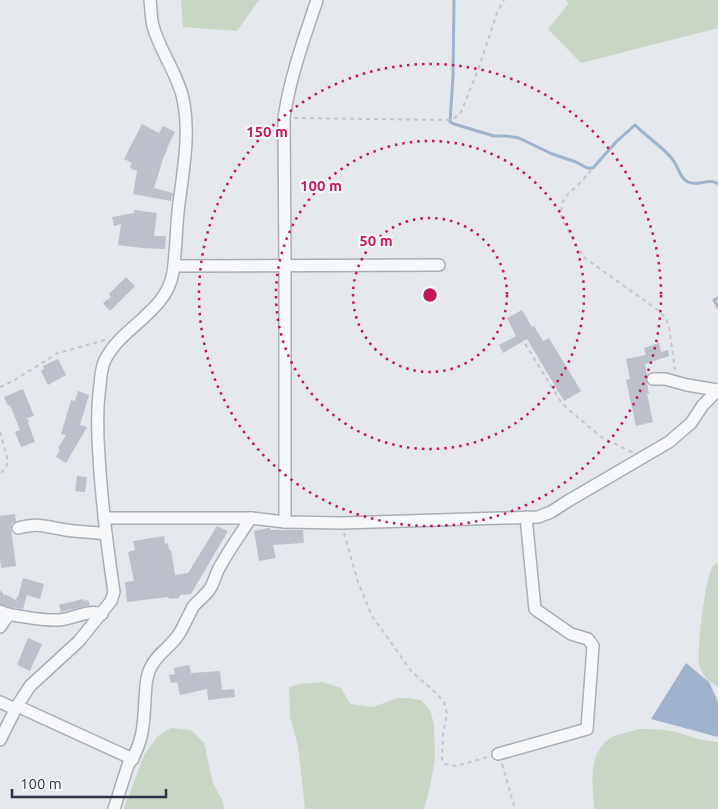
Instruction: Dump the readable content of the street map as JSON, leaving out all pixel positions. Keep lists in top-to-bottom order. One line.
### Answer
{"scale_bar":"100 m","rings":["150 m","100 m","50 m"]}
